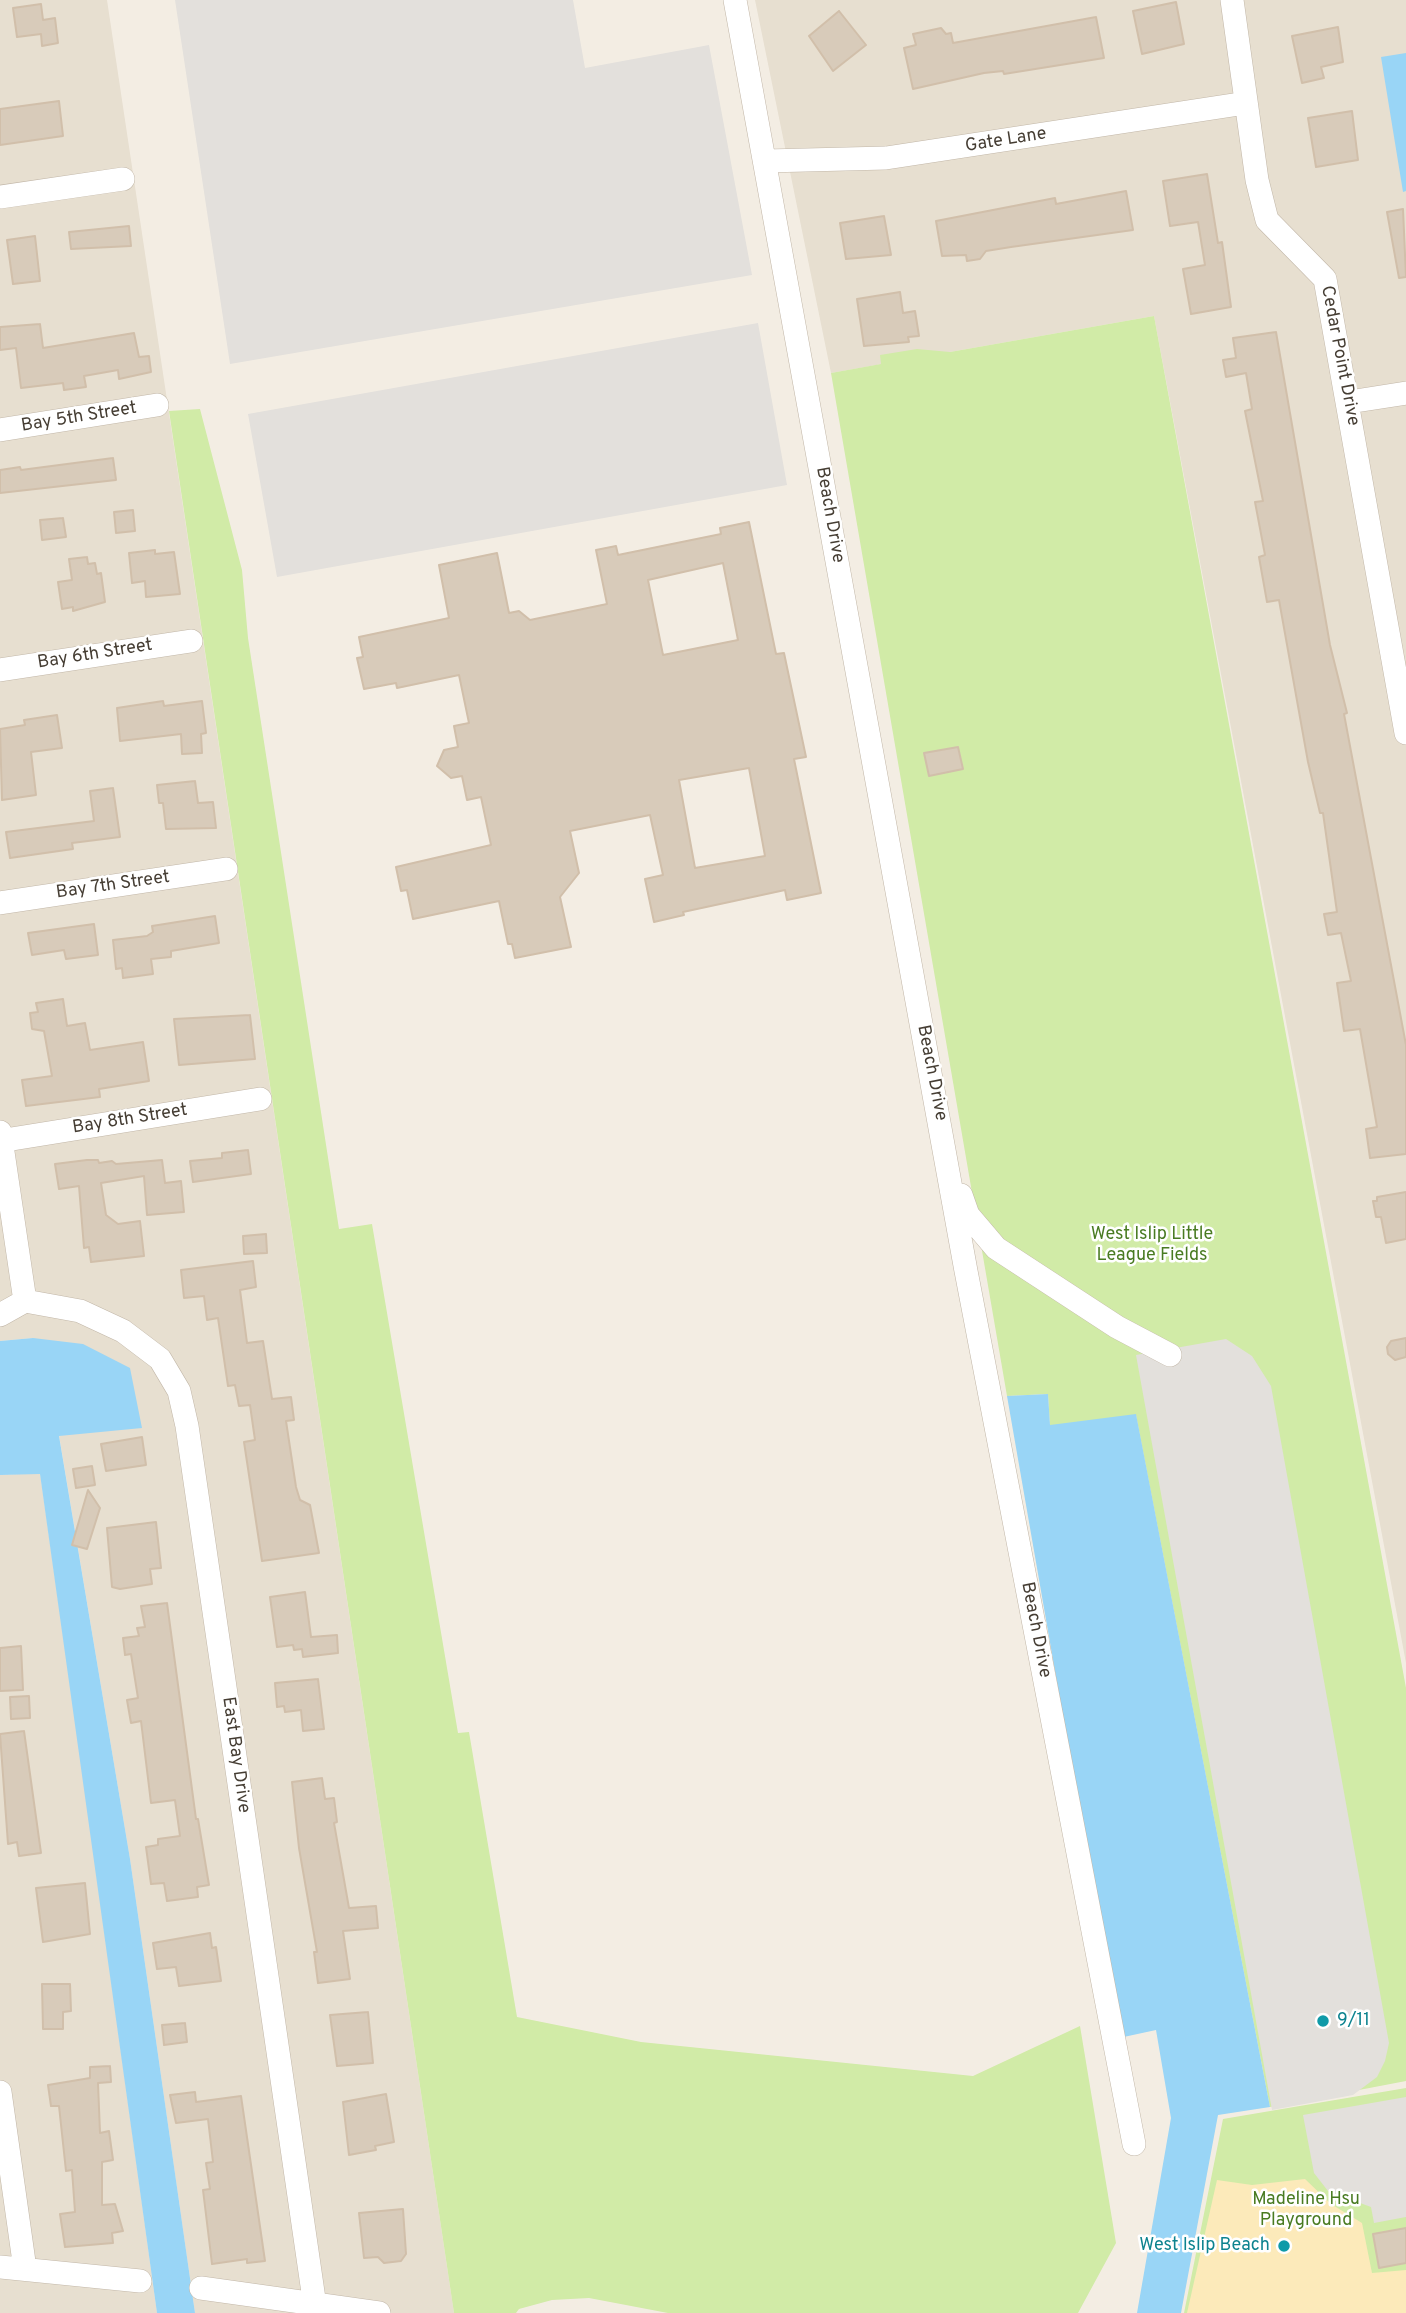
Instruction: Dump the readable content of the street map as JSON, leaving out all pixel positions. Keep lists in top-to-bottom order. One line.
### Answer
{"streets":{"street":["Gate Lane","Cedar Point Drive","Bay 5th Street","Beach Drive","Bay 6th Street","Bay 7th Street","Bay 8th Street","East Bay Drive"]},"crossings":[["Gate Lane","Cedar Point Drive"],["Gate Lane","Beach Drive"]],"parks":["West Islip Little League Fields","Madeline Hsu Playground"],"places":["9/11","West Islip Beach"]}
